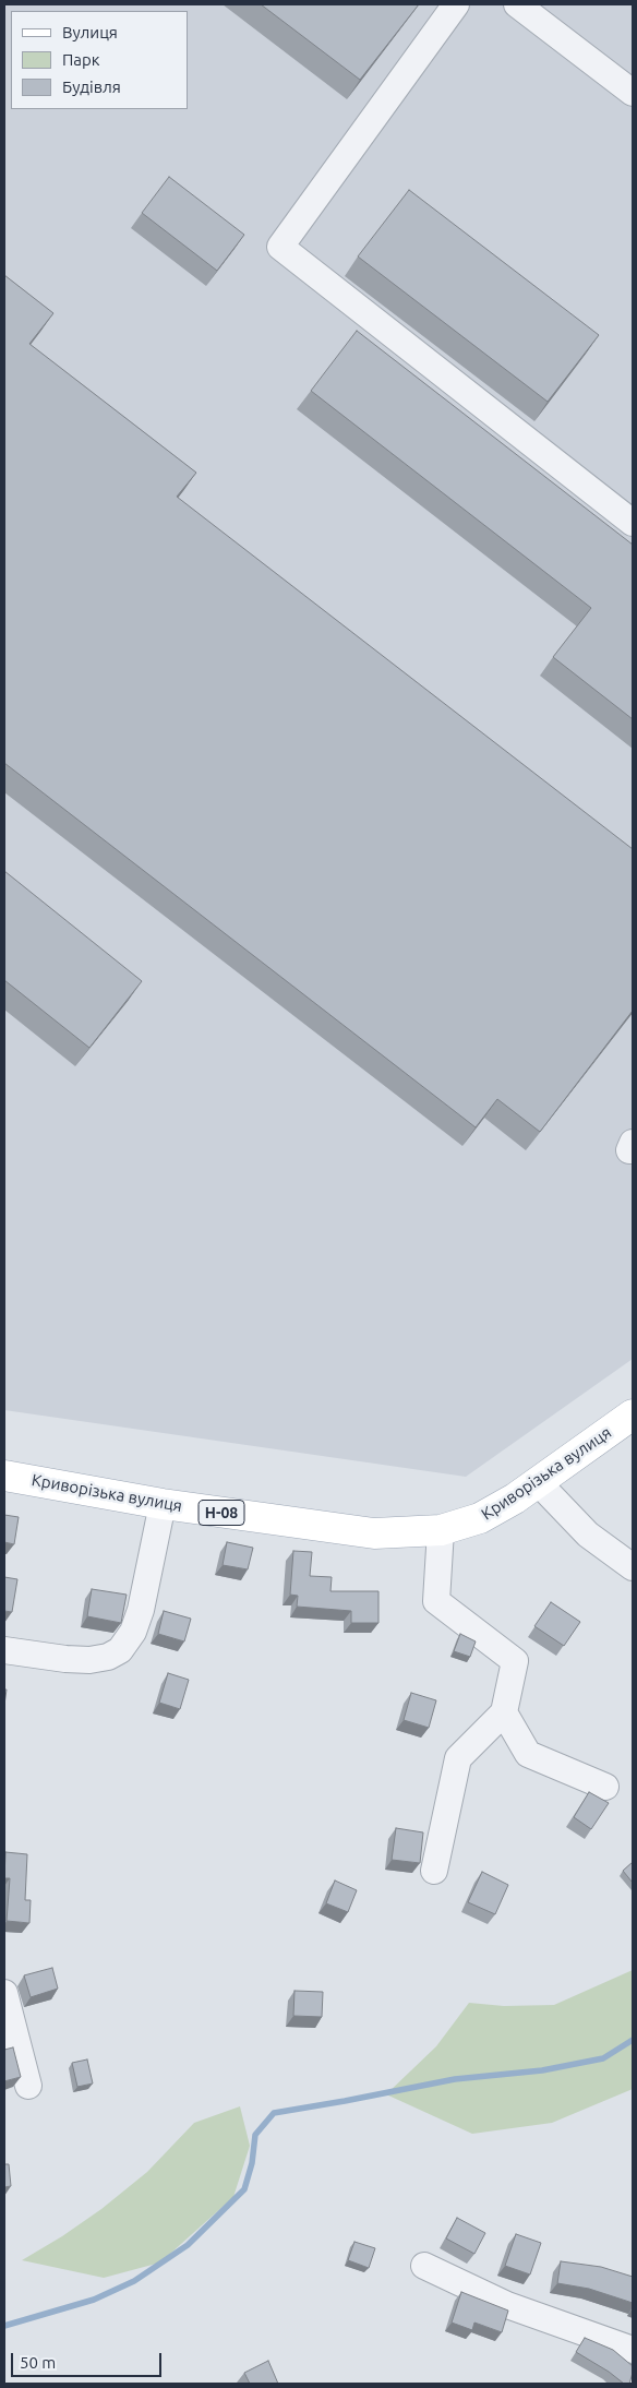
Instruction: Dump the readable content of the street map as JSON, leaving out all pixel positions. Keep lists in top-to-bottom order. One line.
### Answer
{"streets":{"main road":["Криворізька вулиця","Н-08"]},"legend":["Вулиця","Парк","Будівля"],"scale_bar":"50 m"}
